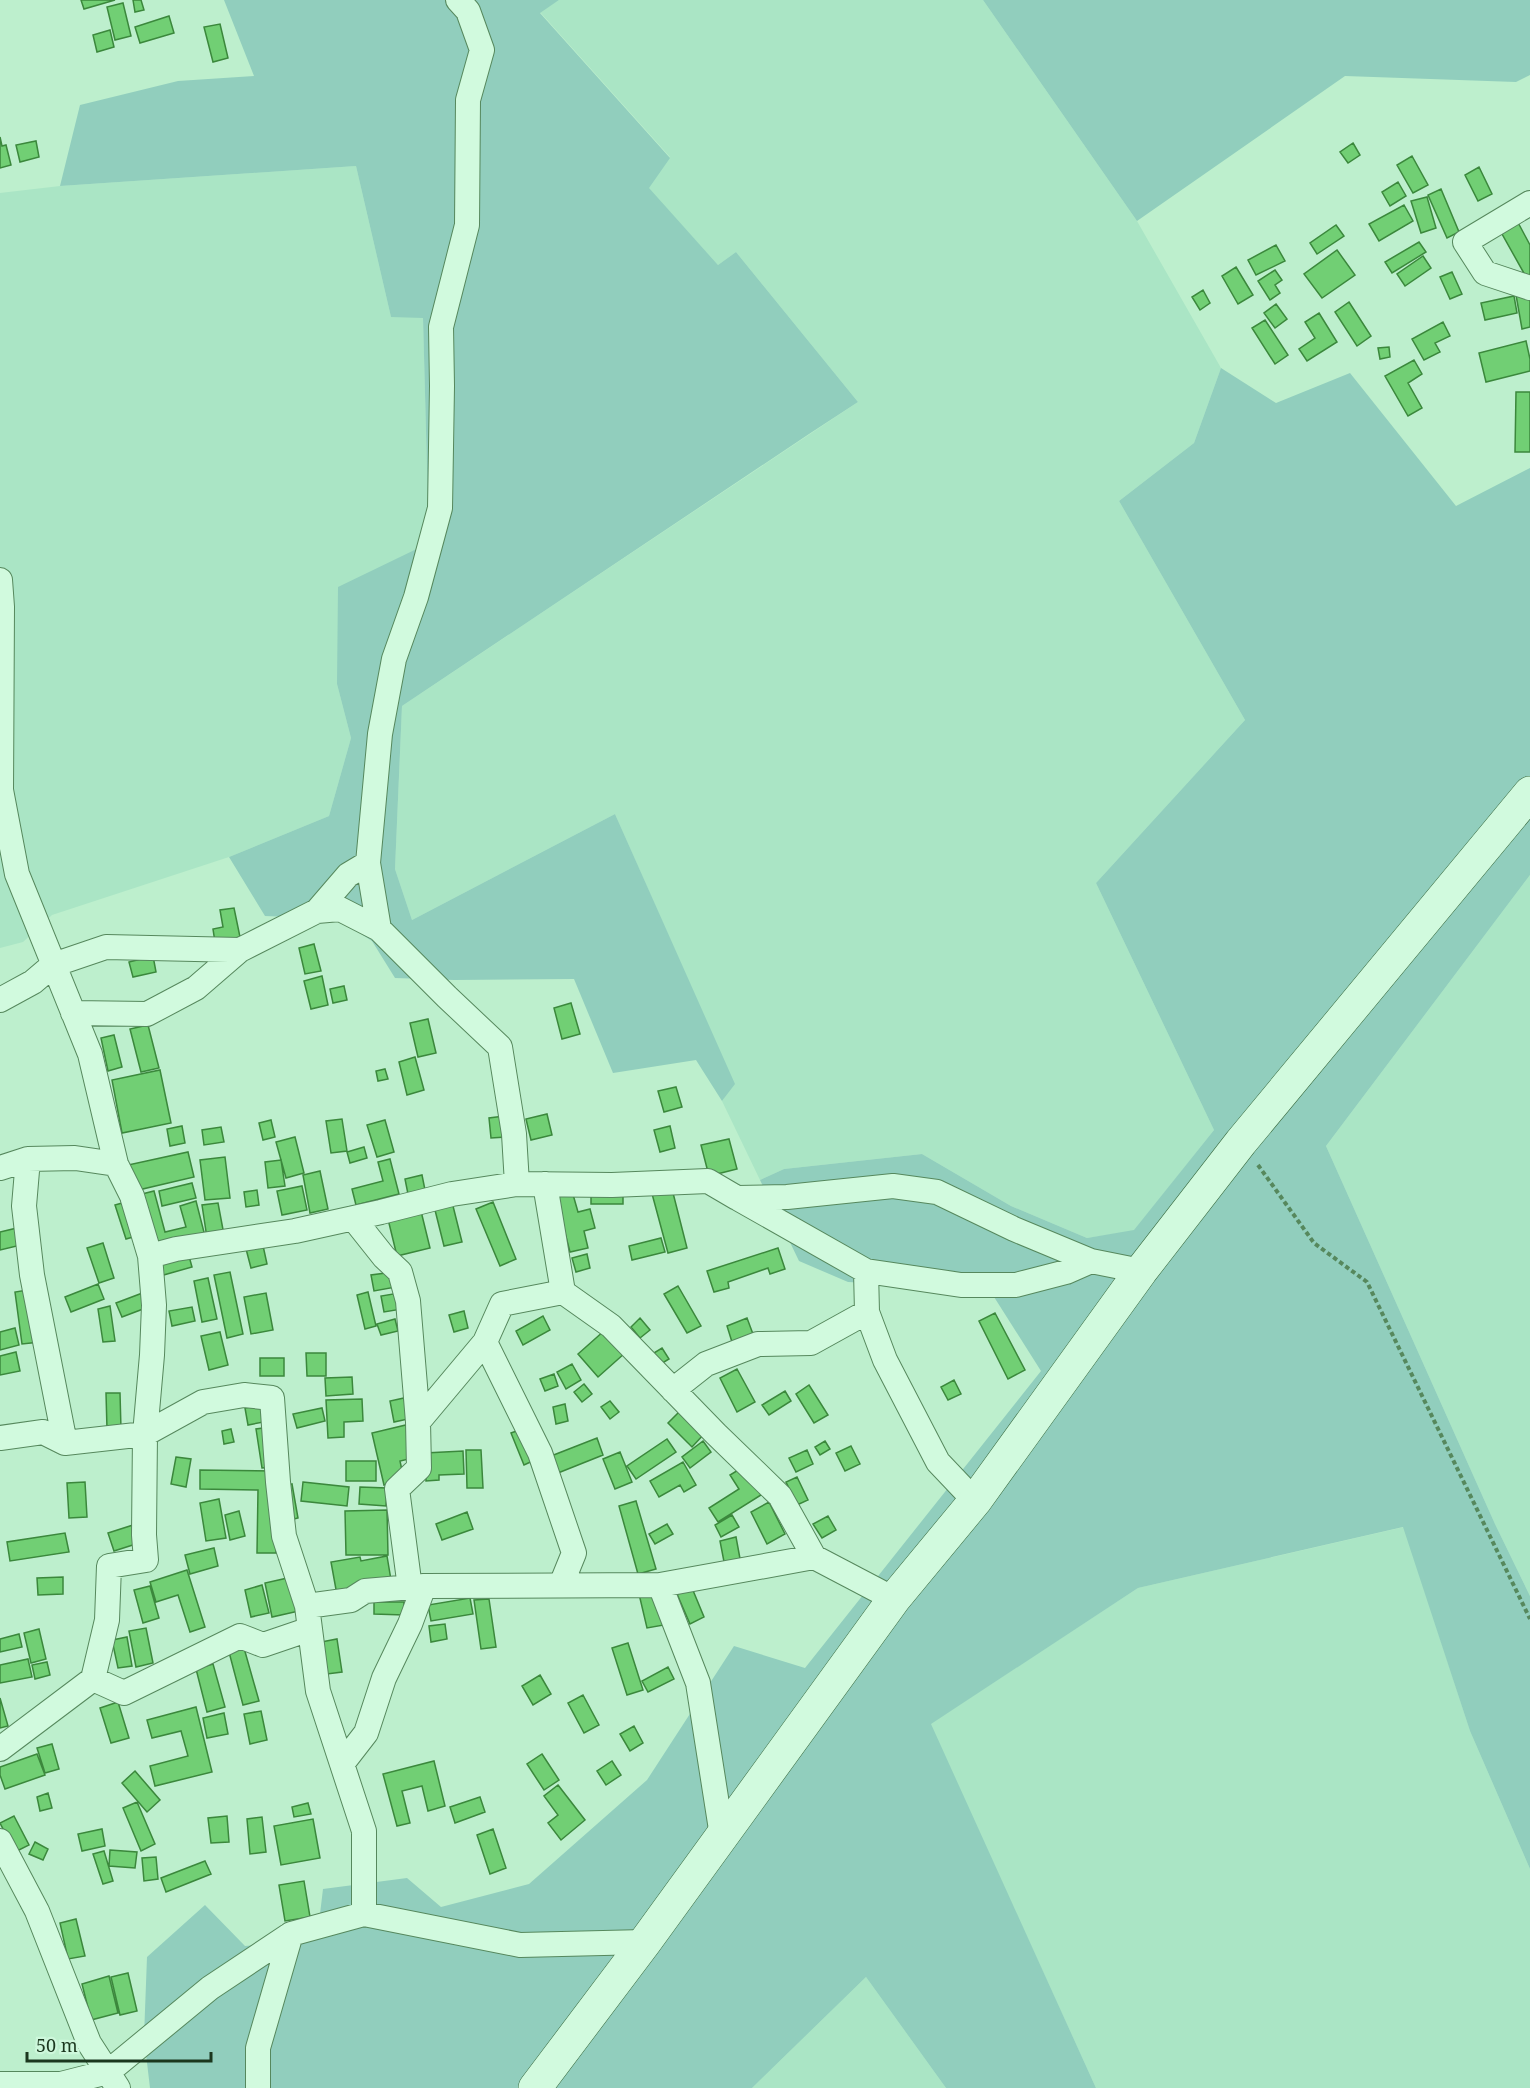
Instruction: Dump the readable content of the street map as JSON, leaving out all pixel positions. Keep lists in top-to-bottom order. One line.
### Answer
{"scale_bar":"50 m"}
